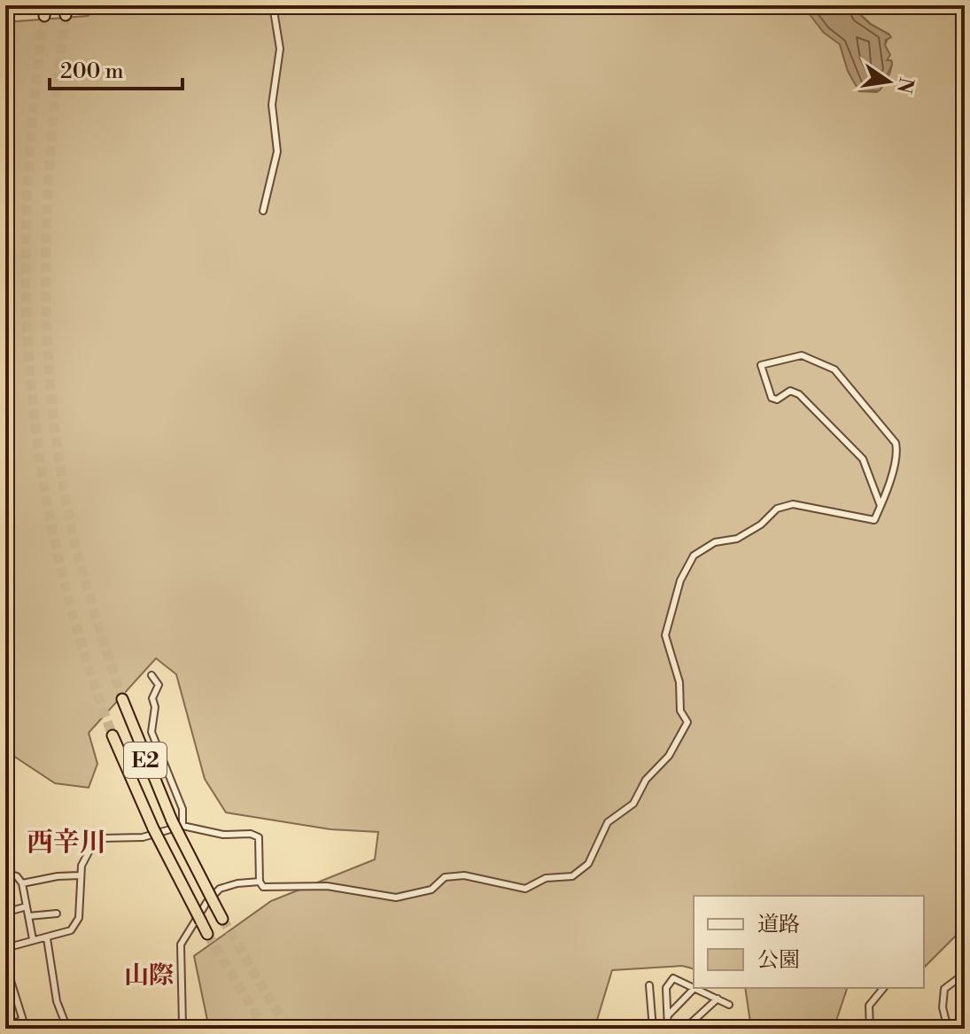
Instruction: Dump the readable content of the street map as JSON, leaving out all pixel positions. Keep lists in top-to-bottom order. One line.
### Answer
{"streets":{"highway":["E2"]},"districts":["西辛川","山際"],"legend":["道路","公園"],"scale_bar":"200 m","north":"right"}
